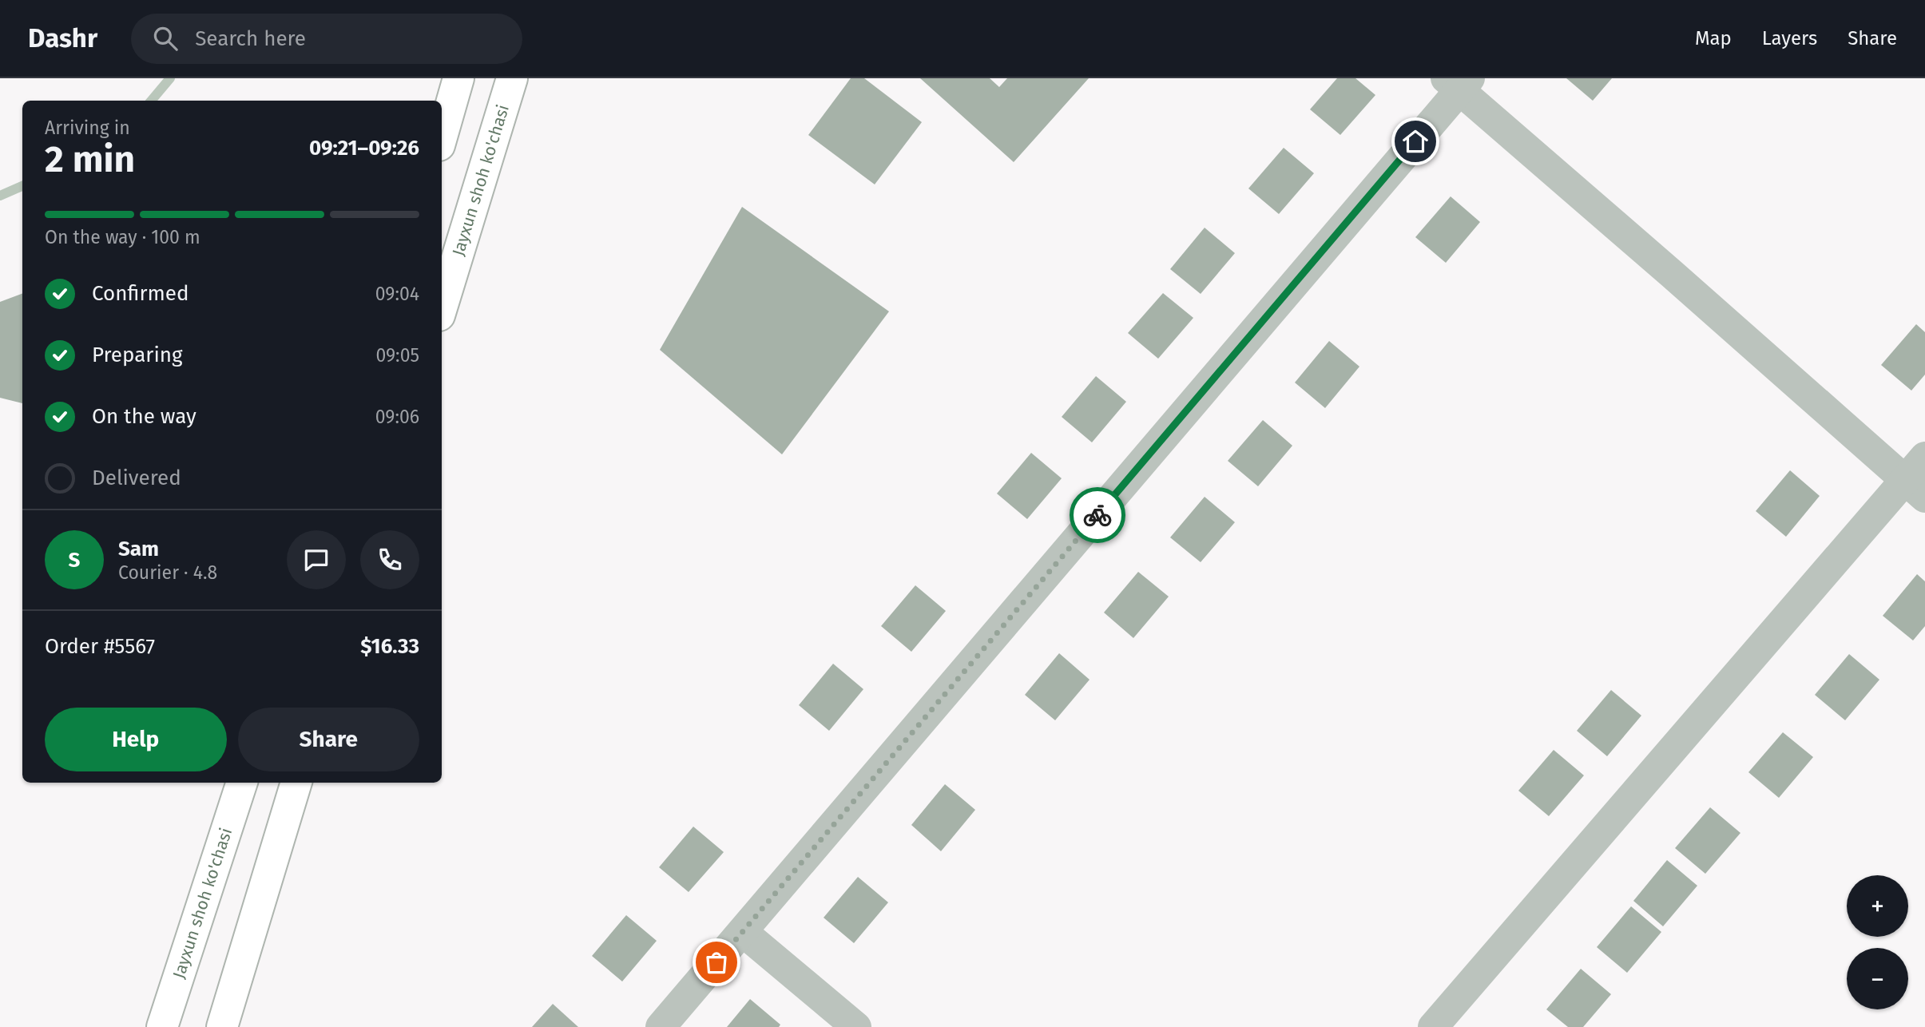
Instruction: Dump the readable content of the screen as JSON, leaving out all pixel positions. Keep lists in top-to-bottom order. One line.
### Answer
{"streets":{"highway":["Jayxun shoh ko'chasi"]},"page":{"header":"Dashr","search":"Search here","nav":["Map","Layers","Share"],"heading":["2 min","Arriving in","09:21–09:26"],"panel":["Sam","Courier · 4.8","Order #5567","$16.33"],"bar":"On the way · 100 m","list":[["Confirmed","09:04"],["Preparing","09:05"],["On the way","09:06"],"Delivered"],"round":"S","buttons":["Help","Share"],"map_buttons":["+","−"]}}
